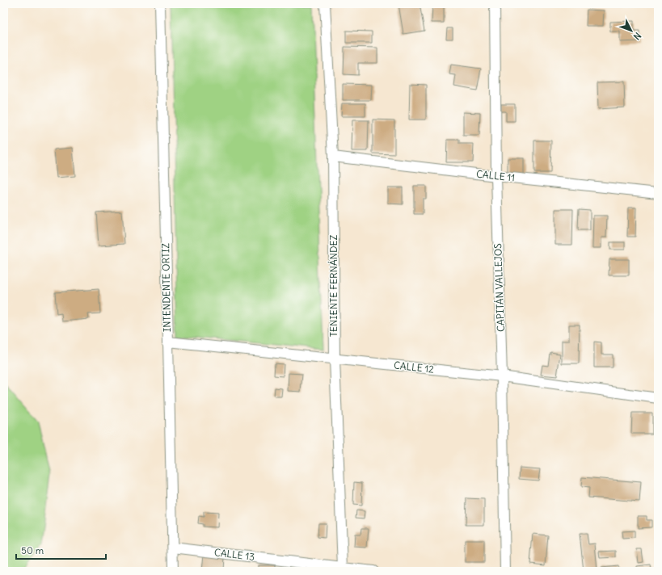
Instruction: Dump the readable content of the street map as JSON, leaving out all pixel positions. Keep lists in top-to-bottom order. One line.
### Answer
{"streets":{"street":["CALLE 11","TENIENTE FERNÁNDEZ","INTENDENTE ORTIZ","CAPITÁN VALLEJOS","CALLE 12","CALLE 13"]},"crossings":[["CALLE 11","TENIENTE FERNÁNDEZ"],["CALLE 11","CAPITÁN VALLEJOS"],["TENIENTE FERNÁNDEZ","CALLE 12"],["TENIENTE FERNÁNDEZ","CALLE 13"],["INTENDENTE ORTIZ","CALLE 12"],["INTENDENTE ORTIZ","CALLE 13"],["CAPITÁN VALLEJOS","CALLE 12"]],"scale_bar":"50 m","north":"bottom right"}
